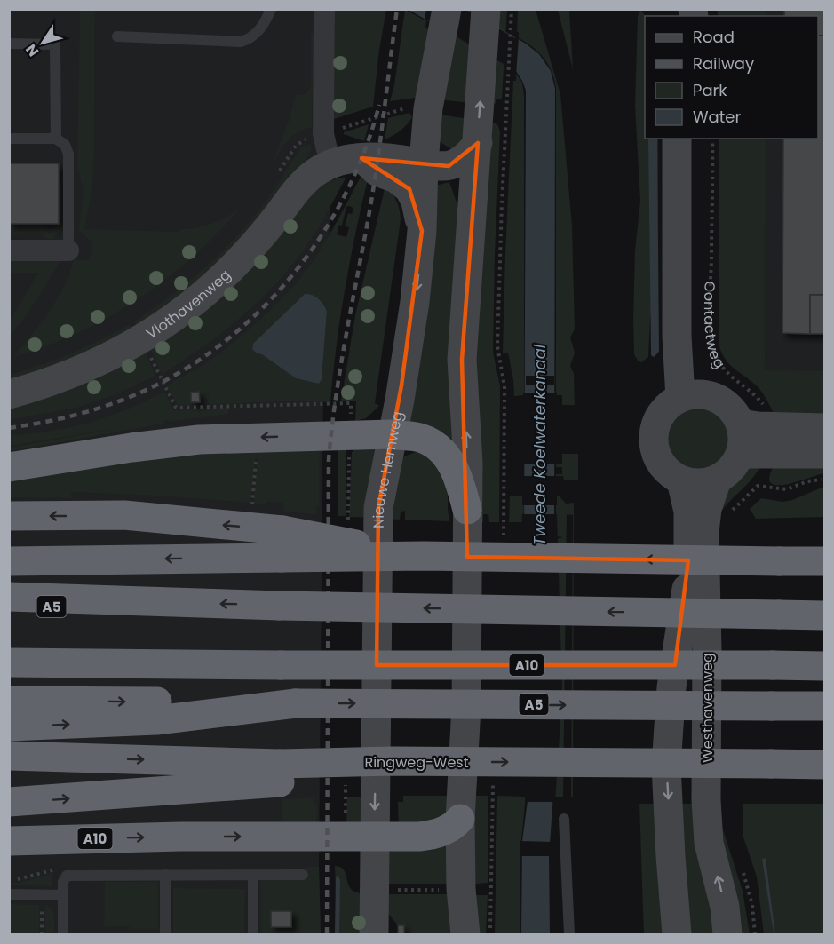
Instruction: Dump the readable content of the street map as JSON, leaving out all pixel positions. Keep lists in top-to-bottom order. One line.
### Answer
{"streets":{"highway":["A5","A10","Ringweg-West"],"main road":["Vlothavenweg","Contactweg","Nieuwe Hemweg","Westhavenweg"]},"crossings":[["Vlothavenweg","Nieuwe Hemweg"],["Contactweg","Westhavenweg"],["Nieuwe Hemweg","A10"]],"water":["Tweede Koelwaterkanaal"],"legend":["Road","Railway","Park","Water"],"north":"bottom left"}
